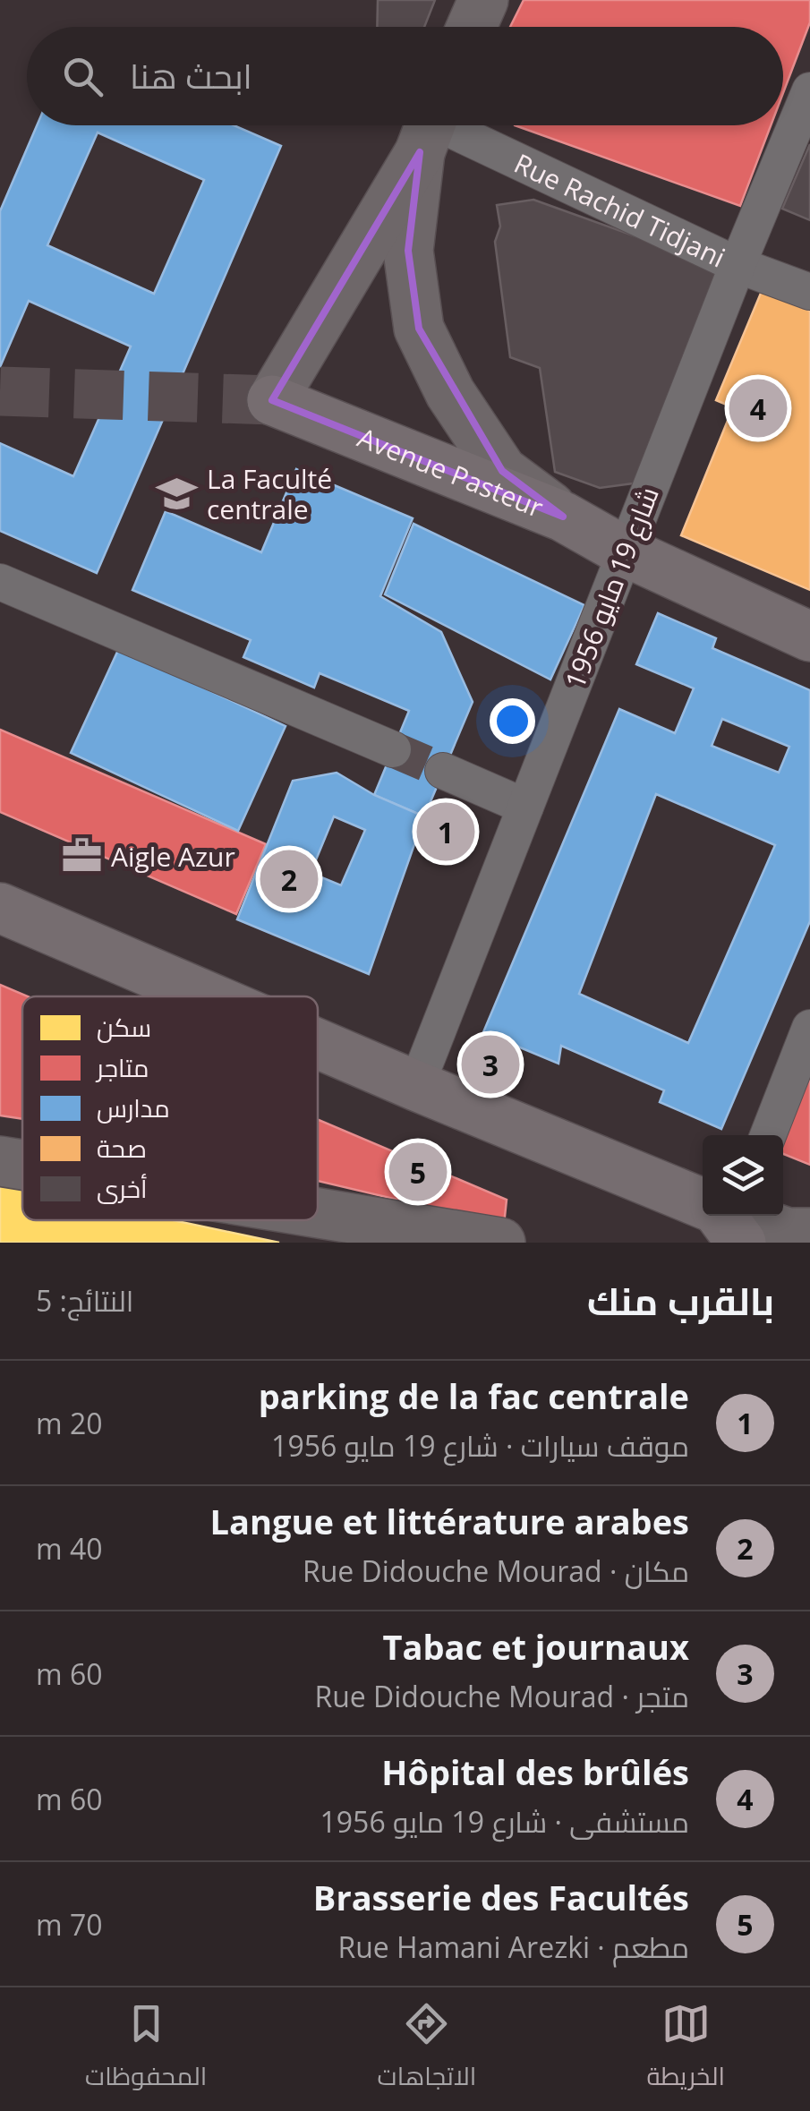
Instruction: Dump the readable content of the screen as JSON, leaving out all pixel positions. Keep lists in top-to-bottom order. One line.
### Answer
{"streets":{"main road":["Avenue Pasteur"],"street":["Rue Rachid Tidjani","شارع 19 مايو 1956"]},"crossings":[["Rue Rachid Tidjani","Avenue Pasteur"],["Rue Rachid Tidjani","شارع 19 مايو 1956"],["Avenue Pasteur","شارع 19 مايو 1956"]],"places":{"school or university":["La Faculté centrale"],"office":["Aigle Azur"]},"legend":["سكن","متاجر","مدارس","صحة","أخرى"],"page":{"search":"ابحث هنا","pins":["4","1","2","3","5"],"heading":["بالقرب منك","النتائج: 5"],"list":[{"mark":"1","name":"parking de la fac centrale","note":"موقف سيارات · شارع 19 مايو 1956","value":"20 m"},{"mark":"2","name":"Langue et littérature arabes","note":"مكان · Rue Didouche Mourad","value":"40 m"},{"mark":"3","name":"Tabac et journaux","note":"متجر · Rue Didouche Mourad","value":"60 m"},{"mark":"4","name":"Hôpital des brûlés","note":"مستشفى · شارع 19 مايو 1956","value":"60 m"},{"mark":"5","name":"Brasserie des Facultés","note":"مطعم · Rue Hamani Arezki","value":"70 m"}],"nav":["الخريطة","الاتجاهات","المحفوظات"]}}
